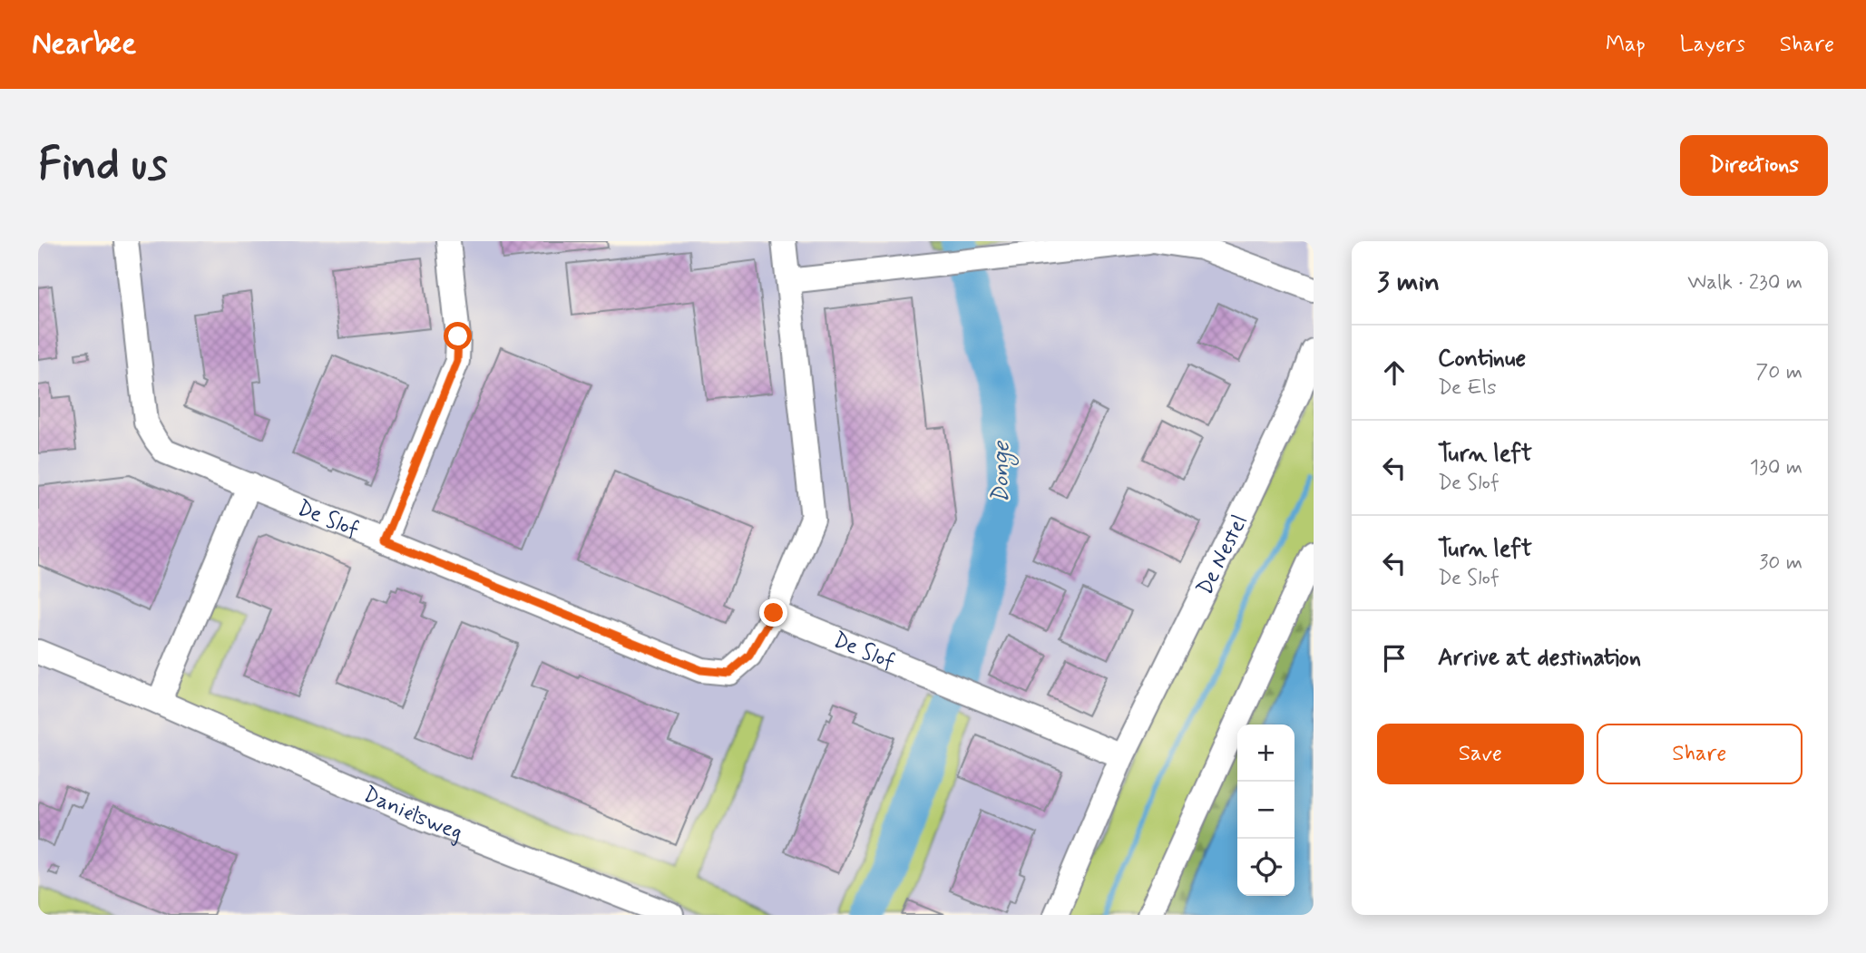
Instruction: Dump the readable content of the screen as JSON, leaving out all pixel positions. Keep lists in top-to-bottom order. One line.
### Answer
{"streets":{"street":["De Slof","De Nestel","Daniëlsweg"]},"crossings":[["De Slof","De Nestel"]],"water":["Donge"],"page":{"header":"Nearbee","nav":["Map","Layers","Share"],"buttons":["Directions",["Save","Share"]],"title":"Find us","heading":["3 min","Walk · 230 m"],"list":[["Continue","De Els","70 m"],["Turn left","De Slof","130 m"],["Turn left","De Slof","30 m"],"Arrive at destination"],"map_buttons":["+","−"]}}
